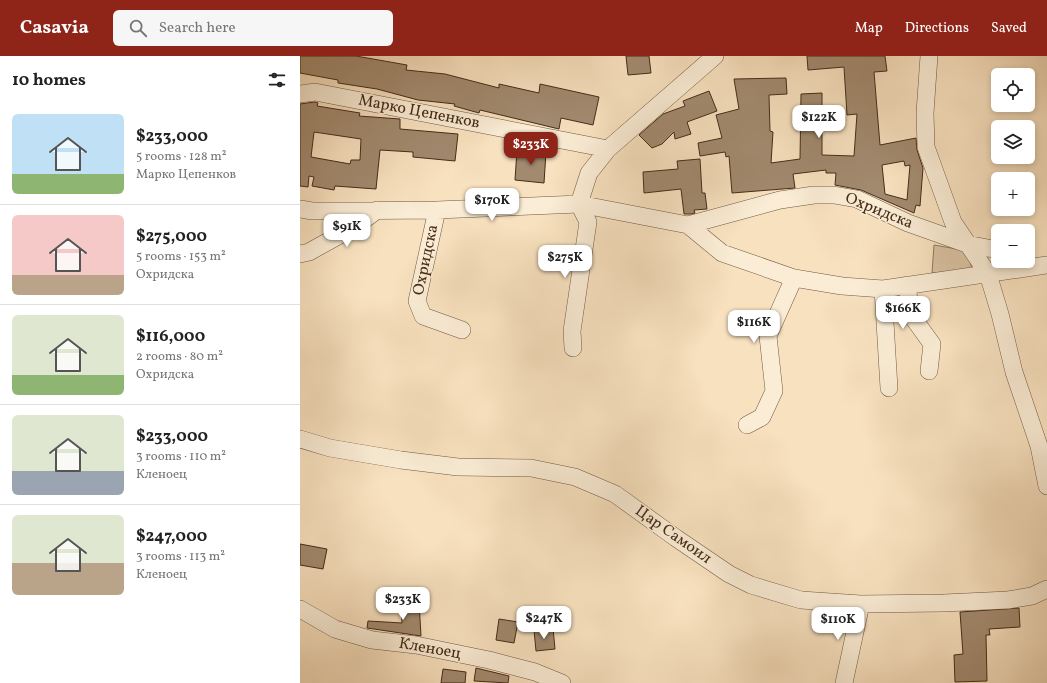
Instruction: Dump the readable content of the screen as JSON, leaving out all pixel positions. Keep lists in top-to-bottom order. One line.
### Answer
{"streets":{"street":["Марко Цепенков","Охридска","Цар Самоил","Кленоец"]},"page":{"header":"Casavia","search":"Search here","nav":["Map","Directions","Saved"],"heading":"10 homes","map_buttons":["+","−"],"list":[{"name":"$233,000","note":"5 rooms · 128 m² · Марко Цепенков"},{"name":"$275,000","note":"5 rooms · 153 m² · Охридска"},{"name":"$116,000","note":"2 rooms · 80 m² · Охридска"},{"name":"$233,000","note":"3 rooms · 110 m² · Кленоец"},{"name":"$247,000","note":"3 rooms · 113 m² · Кленоец"}],"price":["$122K","$233K","$170K","$91K","$275K","$166K","$116K","$233K","$247K","$110K"]}}
